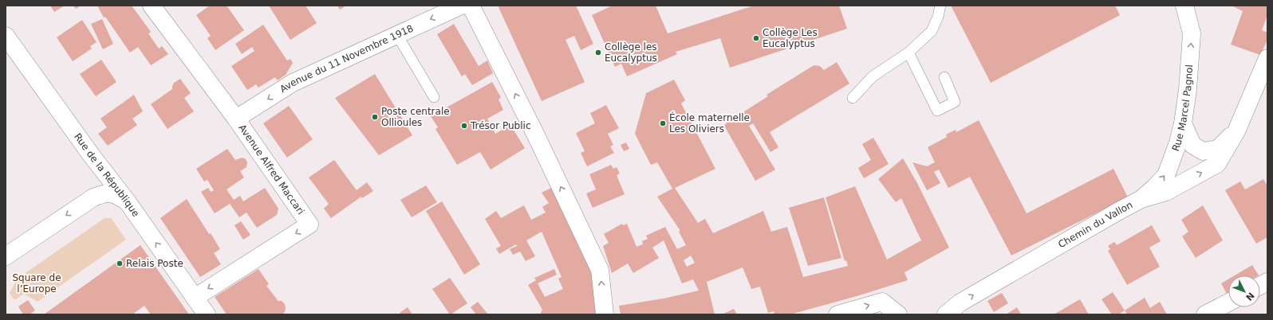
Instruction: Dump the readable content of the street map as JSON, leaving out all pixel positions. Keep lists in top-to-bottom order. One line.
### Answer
{"streets":{"street":["Avenue du 11 Novembre 1918","Rue Marcel Pagnol","Avenue Alfred Maccari","Rue de la République","Chemin du Vallon"]},"crossings":[["Avenue du 11 Novembre 1918","Avenue Alfred Maccari"],["Rue Marcel Pagnol","Chemin du Vallon"],["Avenue Alfred Maccari","Rue de la République"]],"one_way":["Avenue du 11 Novembre 1918","Rue Marcel Pagnol","Chemin du Vallon"],"parks":["Square de l’Europe"],"places":["Collège Les Eucalyptus","Collège les Eucalyptus","Poste centrale Ollioules","École maternelle Les Oliviers","Trésor Public","Relais Poste"],"north":"bottom right"}
